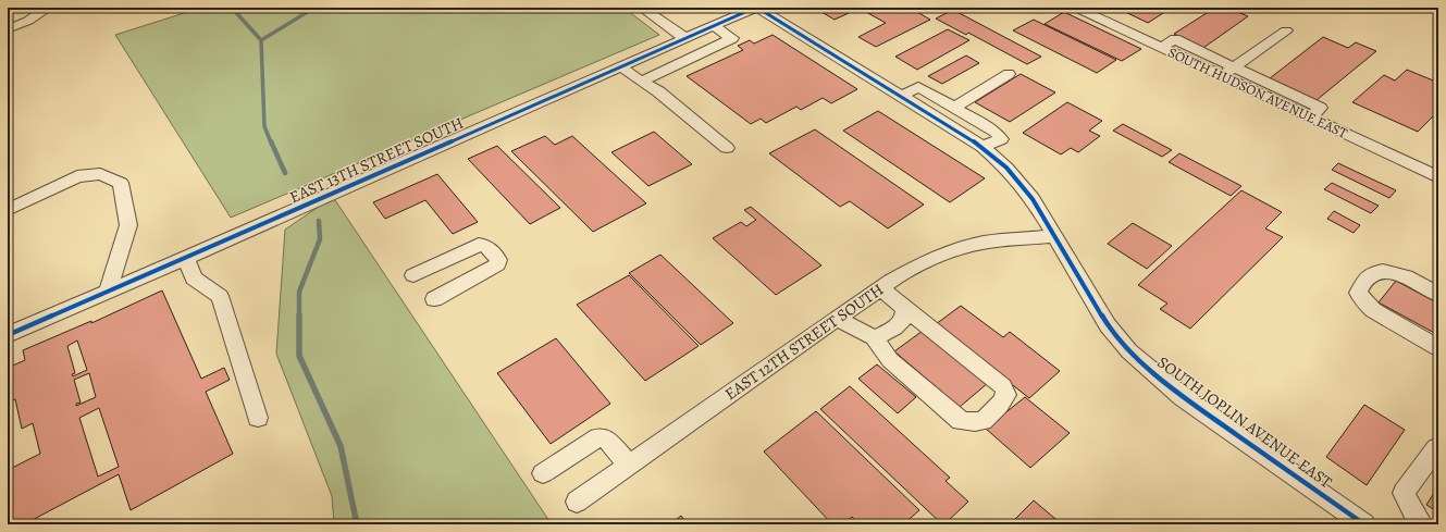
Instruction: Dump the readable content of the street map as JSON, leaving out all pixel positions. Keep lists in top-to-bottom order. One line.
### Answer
{"streets":{"street":["SOUTH HUDSON AVENUE EAST","EAST 13TH STREET SOUTH","EAST 12TH STREET SOUTH","SOUTH JOPLIN AVENUE EAST"]},"crossings":[["EAST 13TH STREET SOUTH","SOUTH JOPLIN AVENUE EAST"],["EAST 12TH STREET SOUTH","SOUTH JOPLIN AVENUE EAST"]]}
